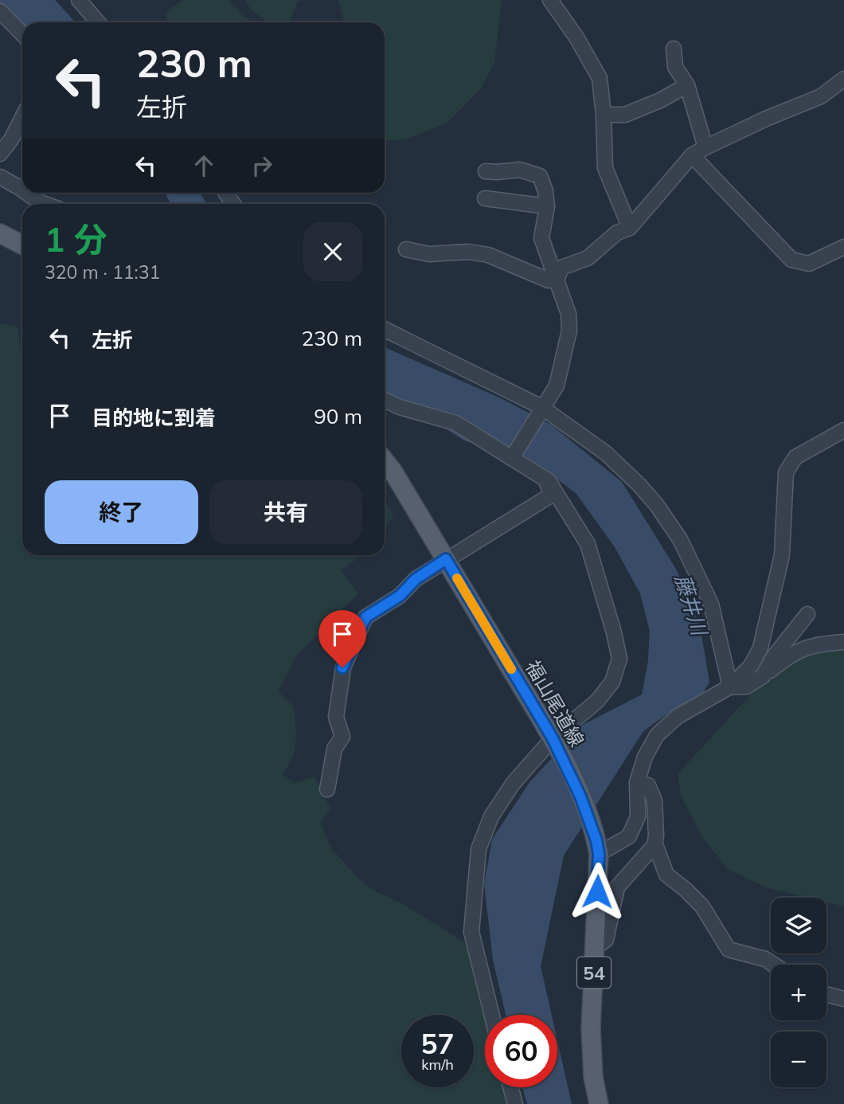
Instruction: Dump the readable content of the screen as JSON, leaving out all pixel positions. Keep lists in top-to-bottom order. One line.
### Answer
{"streets":{"main road":["福山尾道線","54"]},"water":["藤井川"],"page":{"turn":["230 m","左折"],"heading":["1 分","320 m · 11:31"],"list":[{"name":"左折","value":"230 m"},{"name":"目的地に到着","value":"90 m"}],"buttons":["終了","共有"],"map_buttons":["+","−"],"speed":"57 km/h","limit":"60"}}
